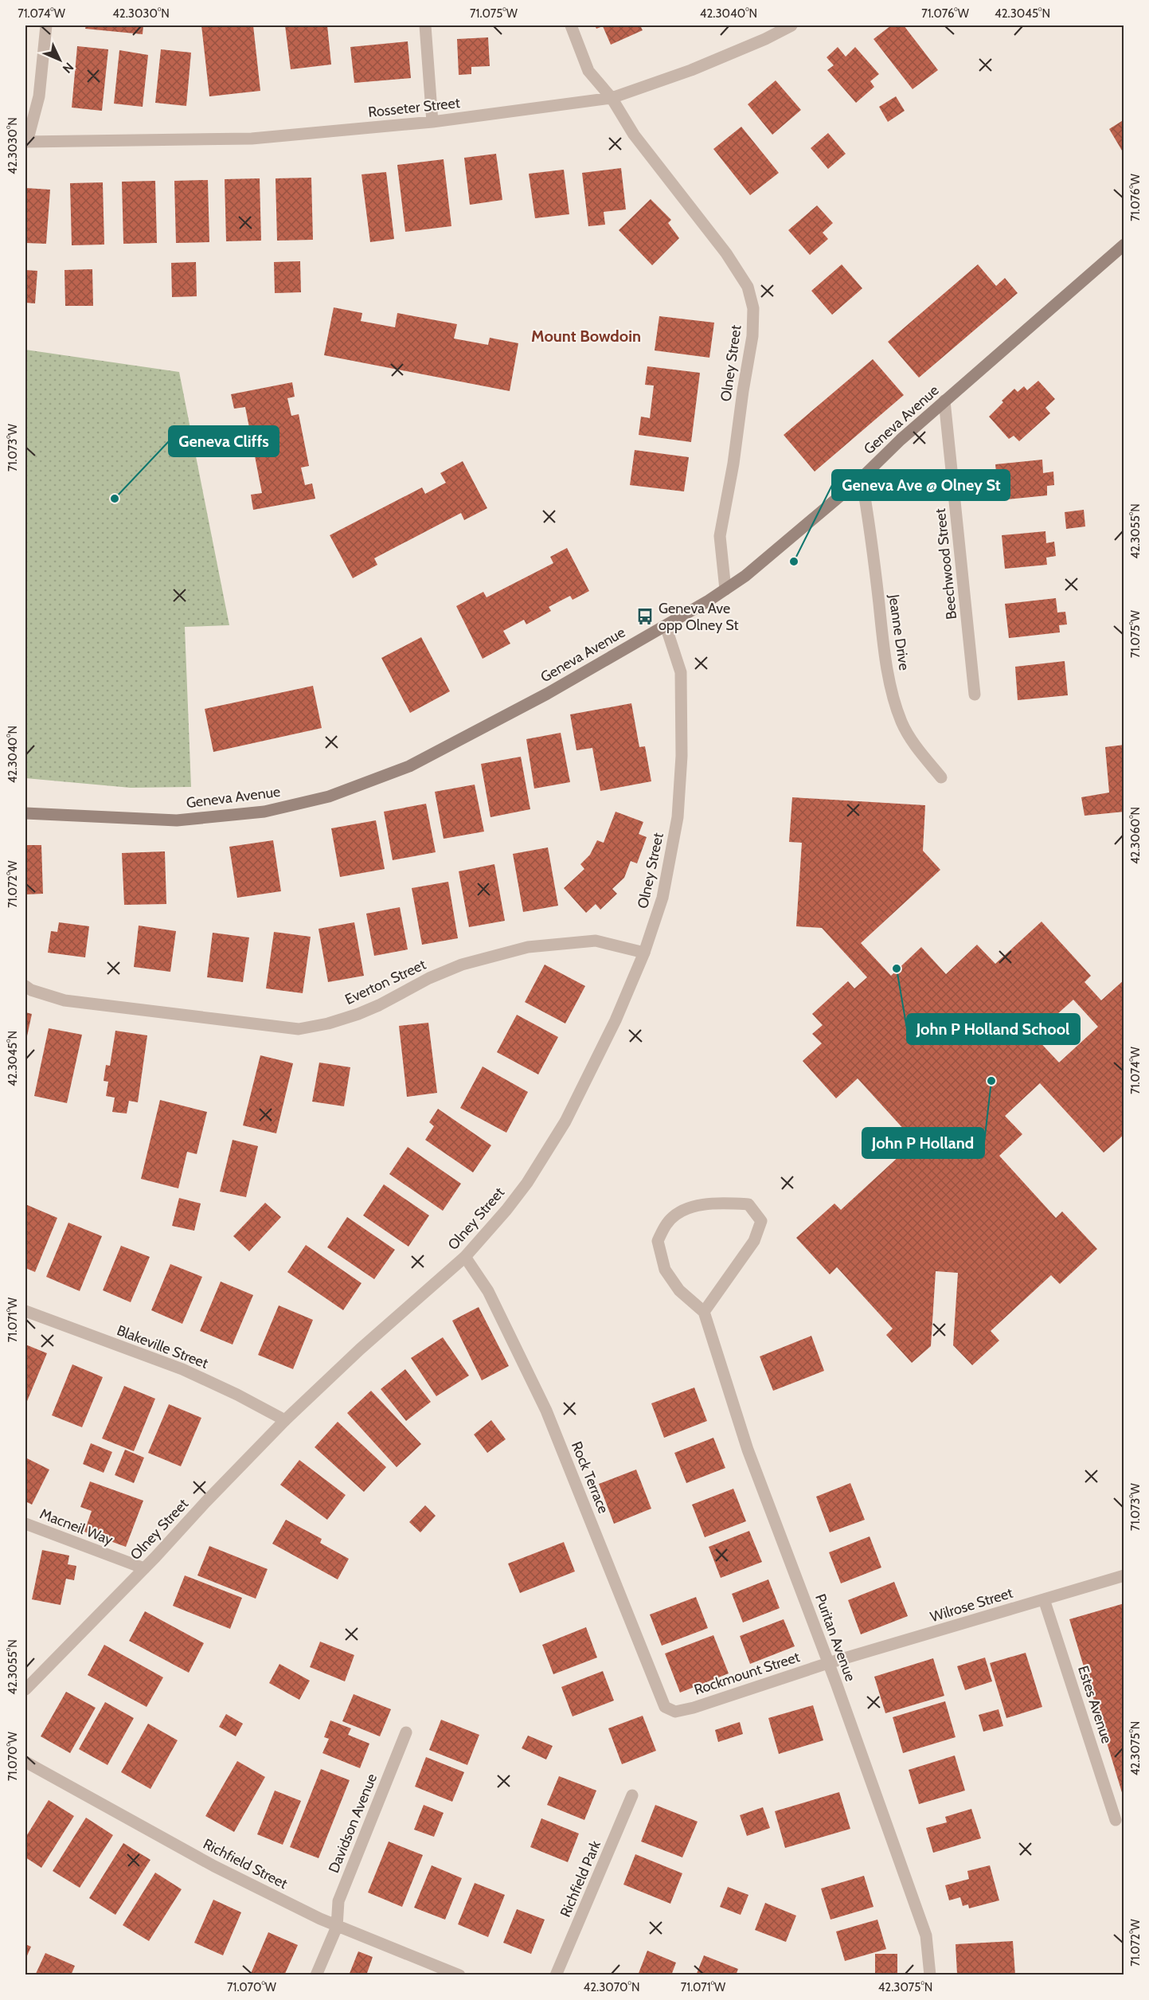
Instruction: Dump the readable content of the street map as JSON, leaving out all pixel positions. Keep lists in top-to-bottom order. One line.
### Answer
{"streets":{"main road":["Geneva Avenue"],"street":["Rosseter Street","Olney Street","Beechwood Street","Jeanne Drive","Everton Street","Blakeville Street","Rock Terrace","Macneil Way","Wilrose Street","Puritan Avenue","Rockmount Street","Estes Avenue","Davidson Avenue","Richfield Street","Richfield Park"]},"crossings":[["Rosseter Street","Olney Street"],["Olney Street","Geneva Avenue"],["Olney Street","Everton Street"],["Olney Street","Blakeville Street"],["Olney Street","Rock Terrace"],["Olney Street","Macneil Way"],["Geneva Avenue","Beechwood Street"],["Geneva Avenue","Jeanne Drive"],["Rock Terrace","Rockmount Street"],["Wilrose Street","Puritan Avenue"],["Wilrose Street","Rockmount Street"],["Wilrose Street","Estes Avenue"],["Puritan Avenue","Rockmount Street"],["Davidson Avenue","Richfield Street"]],"districts":["Mount Bowdoin"],"places":{"other":["Geneva Cliffs","Geneva Ave @ Olney St","John P Holland School","John P Holland"],"bus stop":["Geneva Ave opp Olney St"]},"north":"bottom right","coordinates":["71.074°W","42.3030°N","71.075°W","42.3040°N","71.076°W","42.3045°N","71.073°W","42.3055°N","42.3060°N","71.072°W","71.071°W","42.3075°N","71.070°W","42.3070°N"]}
